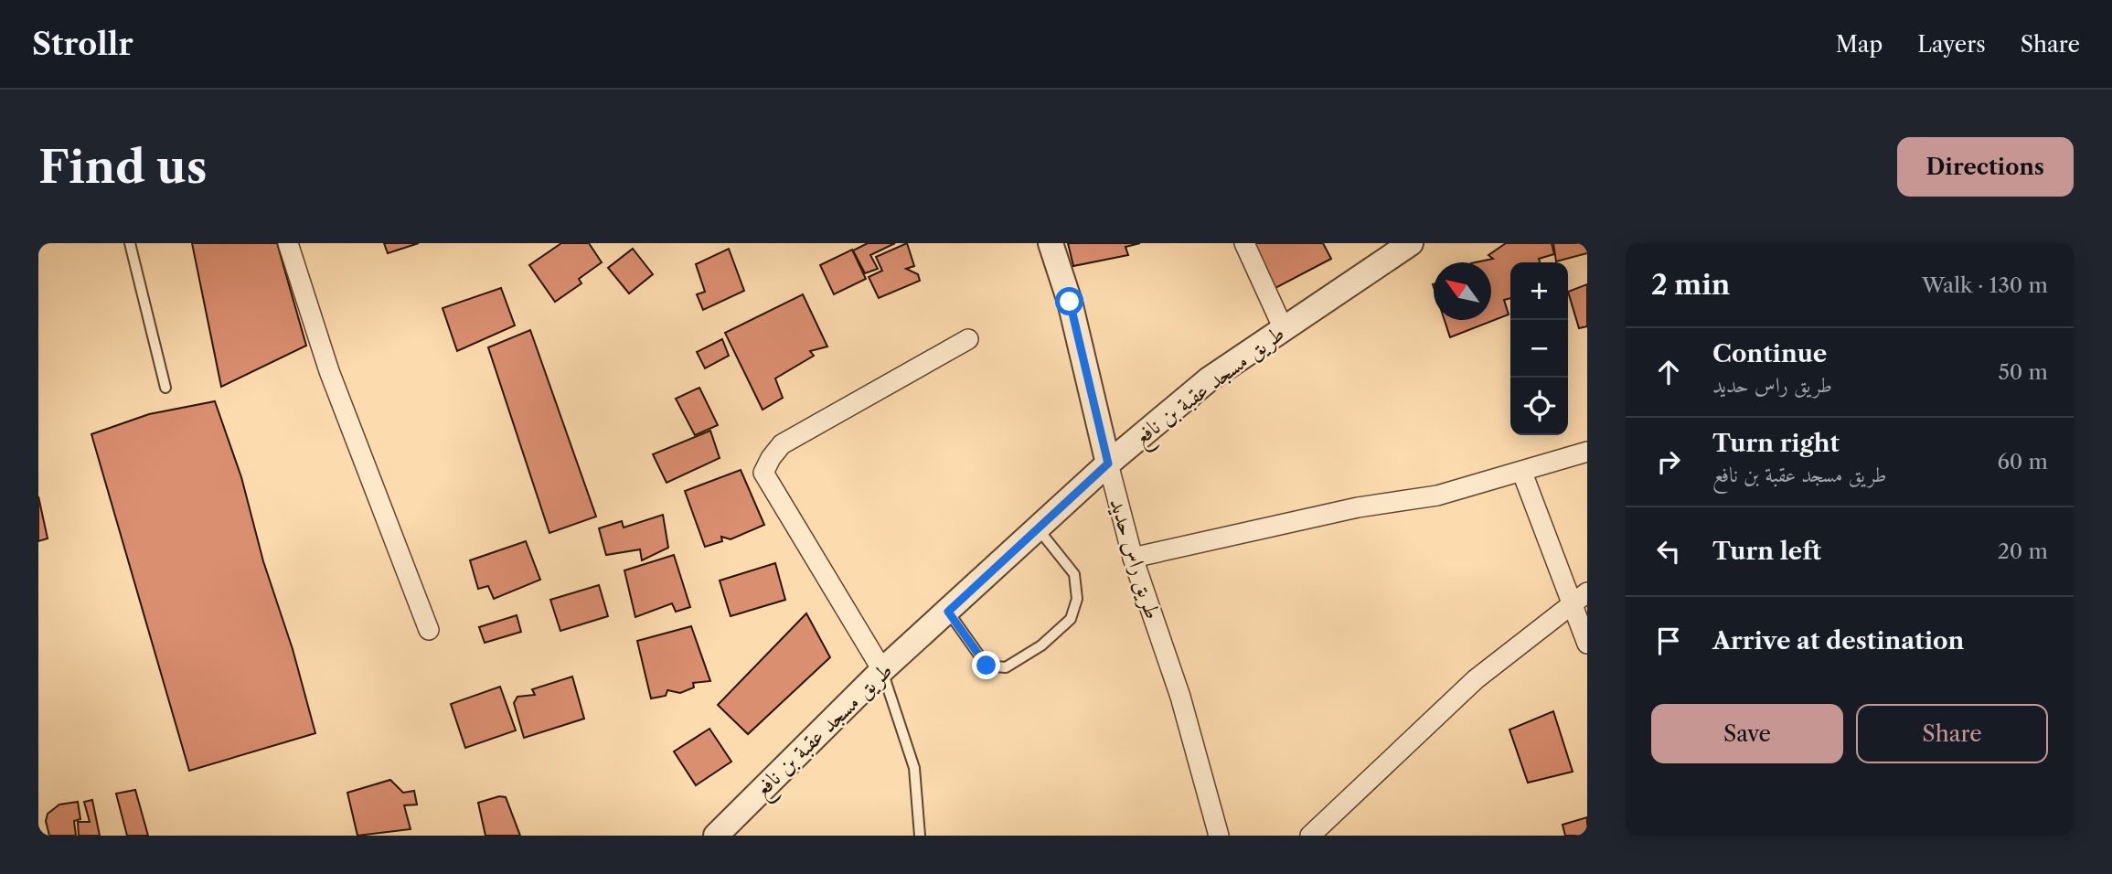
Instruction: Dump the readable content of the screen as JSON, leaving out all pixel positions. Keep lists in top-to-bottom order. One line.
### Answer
{"streets":{"street":["طريق مسجد عقبة بن نافع","طريق راس حديد"]},"crossings":[["طريق مسجد عقبة بن نافع","طريق راس حديد"]],"north":"top left","page":{"header":"Strollr","nav":["Map","Layers","Share"],"buttons":["Directions",["Save","Share"]],"title":"Find us","heading":["2 min","Walk · 130 m"],"map_buttons":["+","−"],"list":[["Continue","طريق راس حديد","50 m"],["Turn right","طريق مسجد عقبة بن نافع","60 m"],["Turn left","20 m"],"Arrive at destination"]}}
